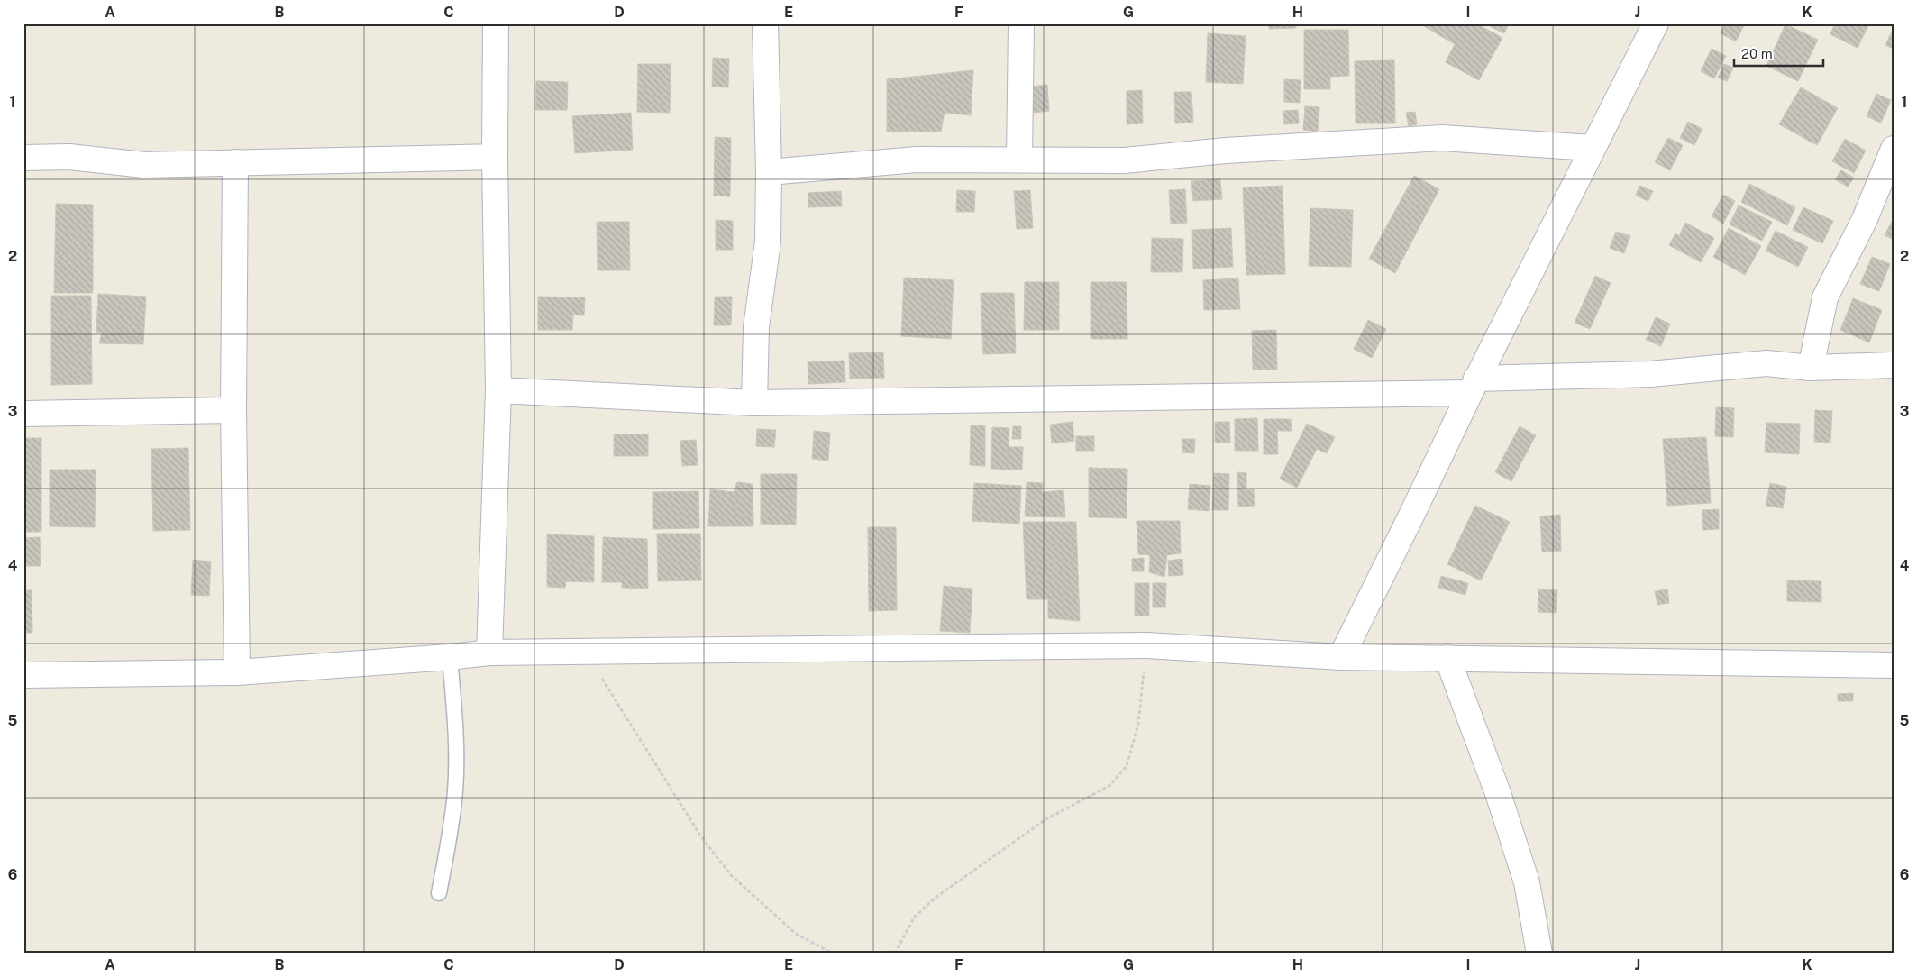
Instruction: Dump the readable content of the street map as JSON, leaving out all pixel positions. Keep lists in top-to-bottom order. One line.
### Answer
{"scale_bar":"20 m","grid":{"columns":["A","B","C","D","E","F","G","H","I","J","K"],"rows":["1","2","3","4","5","6"]}}
